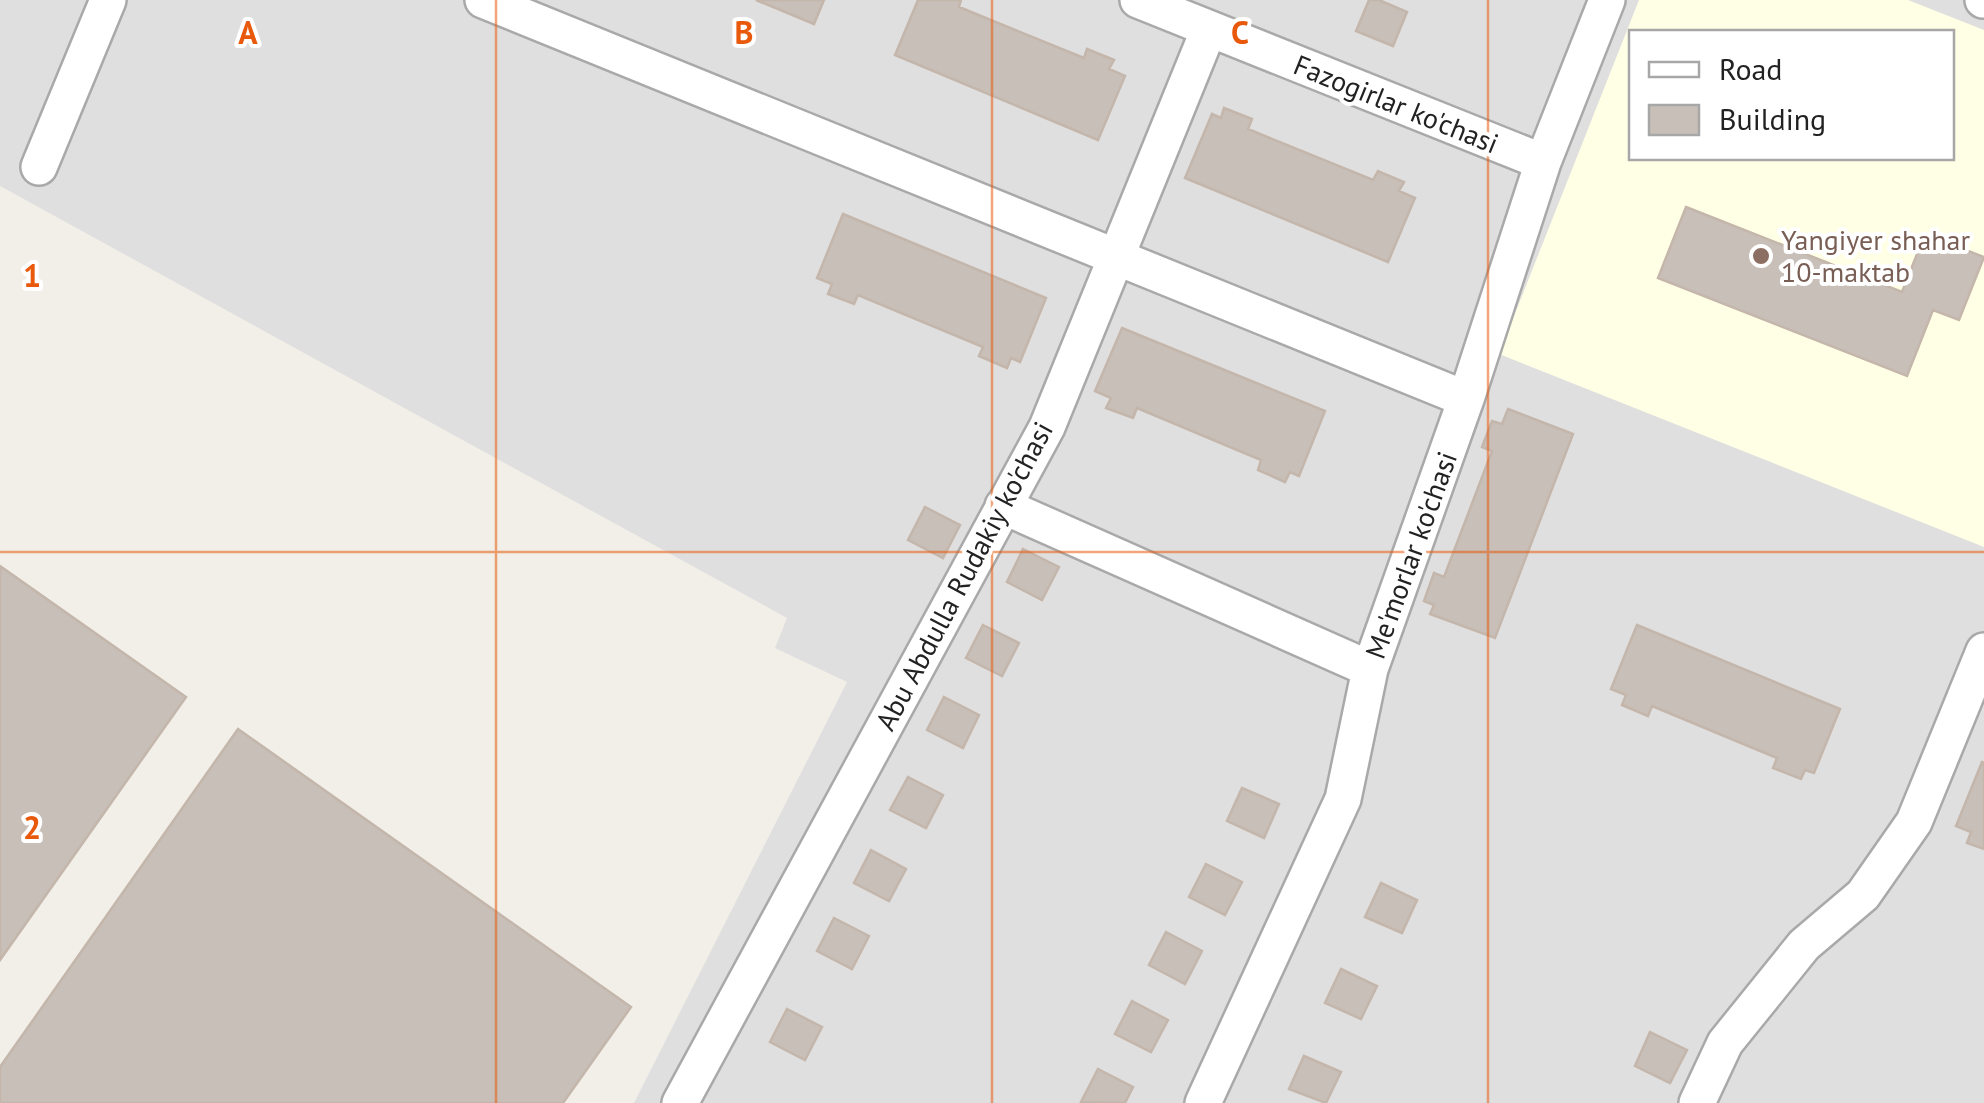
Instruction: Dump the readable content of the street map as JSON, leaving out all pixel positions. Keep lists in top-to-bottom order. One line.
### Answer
{"streets":{"street":["Fazogirlar ko'chasi","Me'morlar ko'chasi","Abu Abdulla Rudakiy ko'chasi"]},"crossings":[["Fazogirlar ko'chasi","Me'morlar ko'chasi"],["Fazogirlar ko'chasi","Abu Abdulla Rudakiy ko'chasi"]],"places":["Yangiyer shahar 10-maktab"],"legend":["Road","Building"],"grid":{"columns":["A","B","C"],"rows":["1","2"]}}
